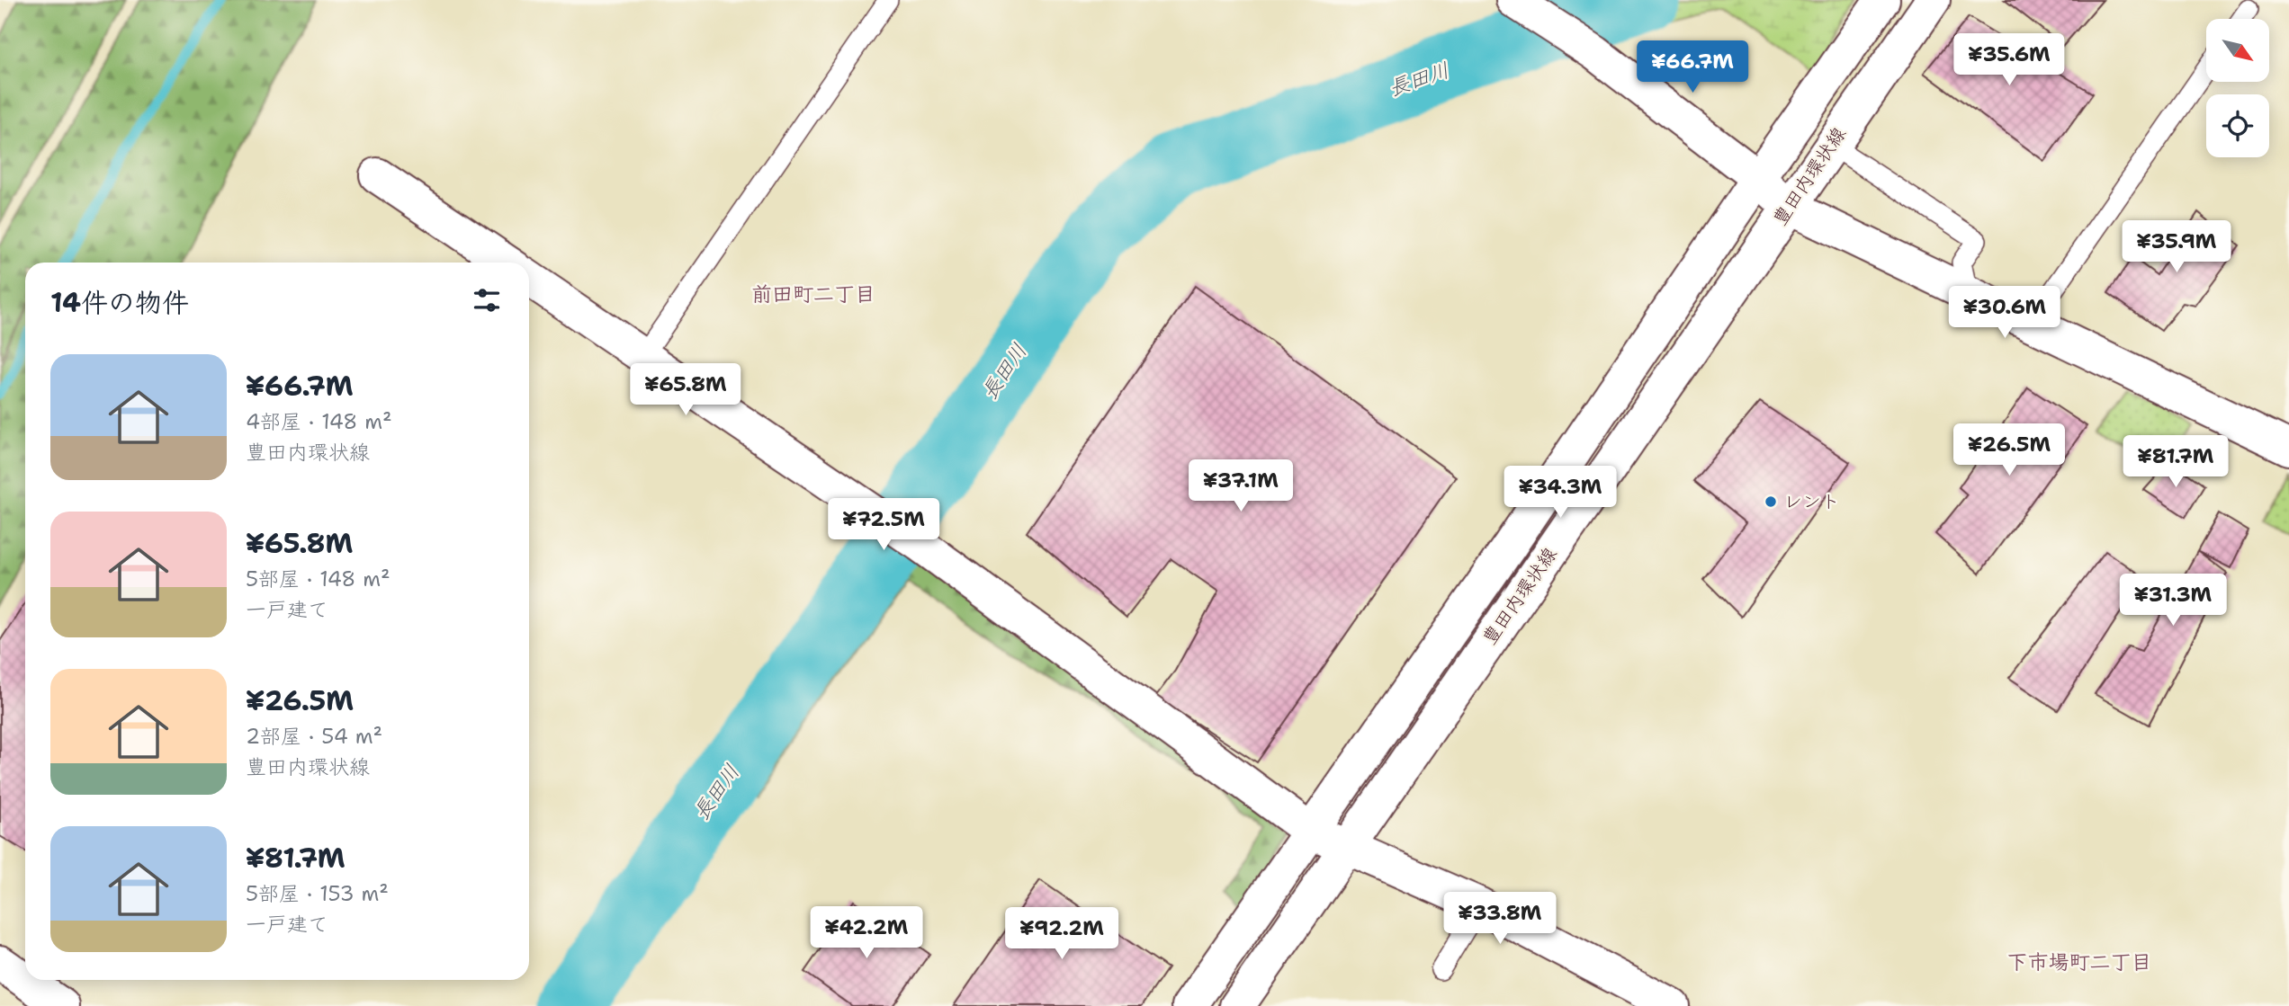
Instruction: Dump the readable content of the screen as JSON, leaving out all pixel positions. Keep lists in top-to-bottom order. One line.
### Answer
{"streets":{"street":["豊田内環状線"]},"districts":["前田町二丁目","下市場町二丁目"],"water":["長田川"],"places":["レント"],"north":"bottom right","page":{"price":["¥35.6M","¥66.7M","¥35.9M","¥30.6M","¥65.8M","¥26.5M","¥81.7M","¥37.1M","¥34.3M","¥72.5M","¥31.3M","¥33.8M","¥42.2M","¥92.2M"],"heading":"14件の物件","list":[{"name":"¥66.7M","note":"4部屋 · 148 m² · 豊田内環状線"},{"name":"¥65.8M","note":"5部屋 · 148 m² · 一戸建て"},{"name":"¥26.5M","note":"2部屋 · 54 m² · 豊田内環状線"},{"name":"¥81.7M","note":"5部屋 · 153 m² · 一戸建て"}]}}
